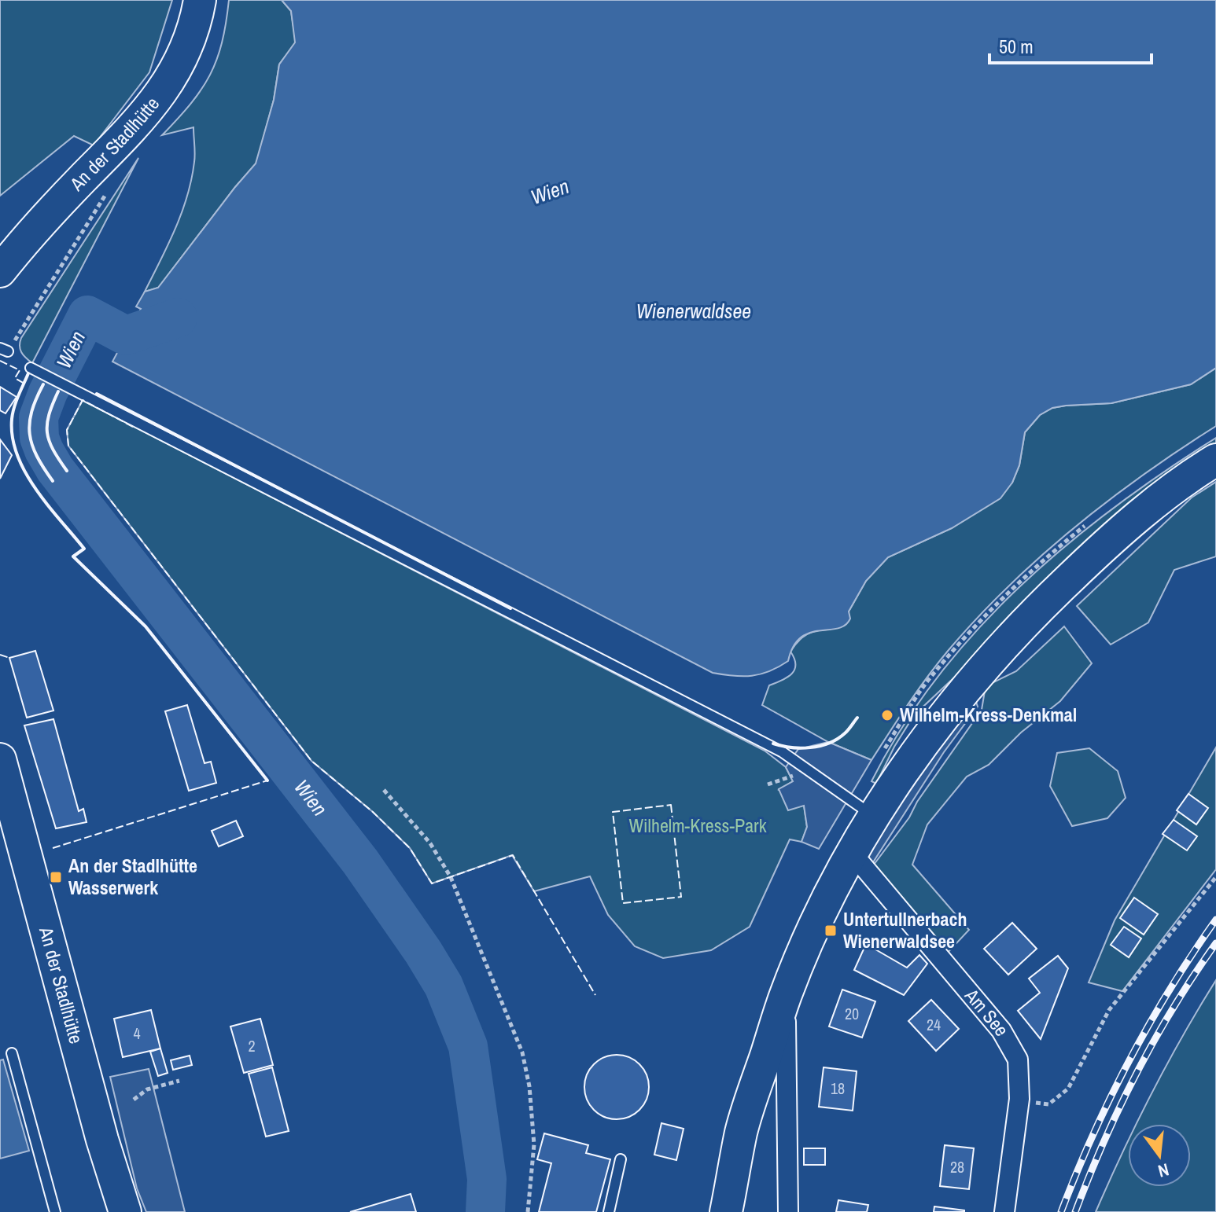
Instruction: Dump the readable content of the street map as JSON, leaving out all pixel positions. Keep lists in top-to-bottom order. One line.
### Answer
{"streets":{"main road":["An der Stadlhütte"],"street":["Am See"]},"water":["Wien","Wienerwaldsee"],"parks":["Wilhelm-Kress-Park"],"places":{"other":["Wilhelm-Kress-Denkmal"],"transit":["An der Stadlhütte Wasserwerk","Untertullnerbach Wienerwaldsee"]},"house_numbers":["20","24","4","2","18","28"],"scale_bar":"50 m","north":"bottom"}
